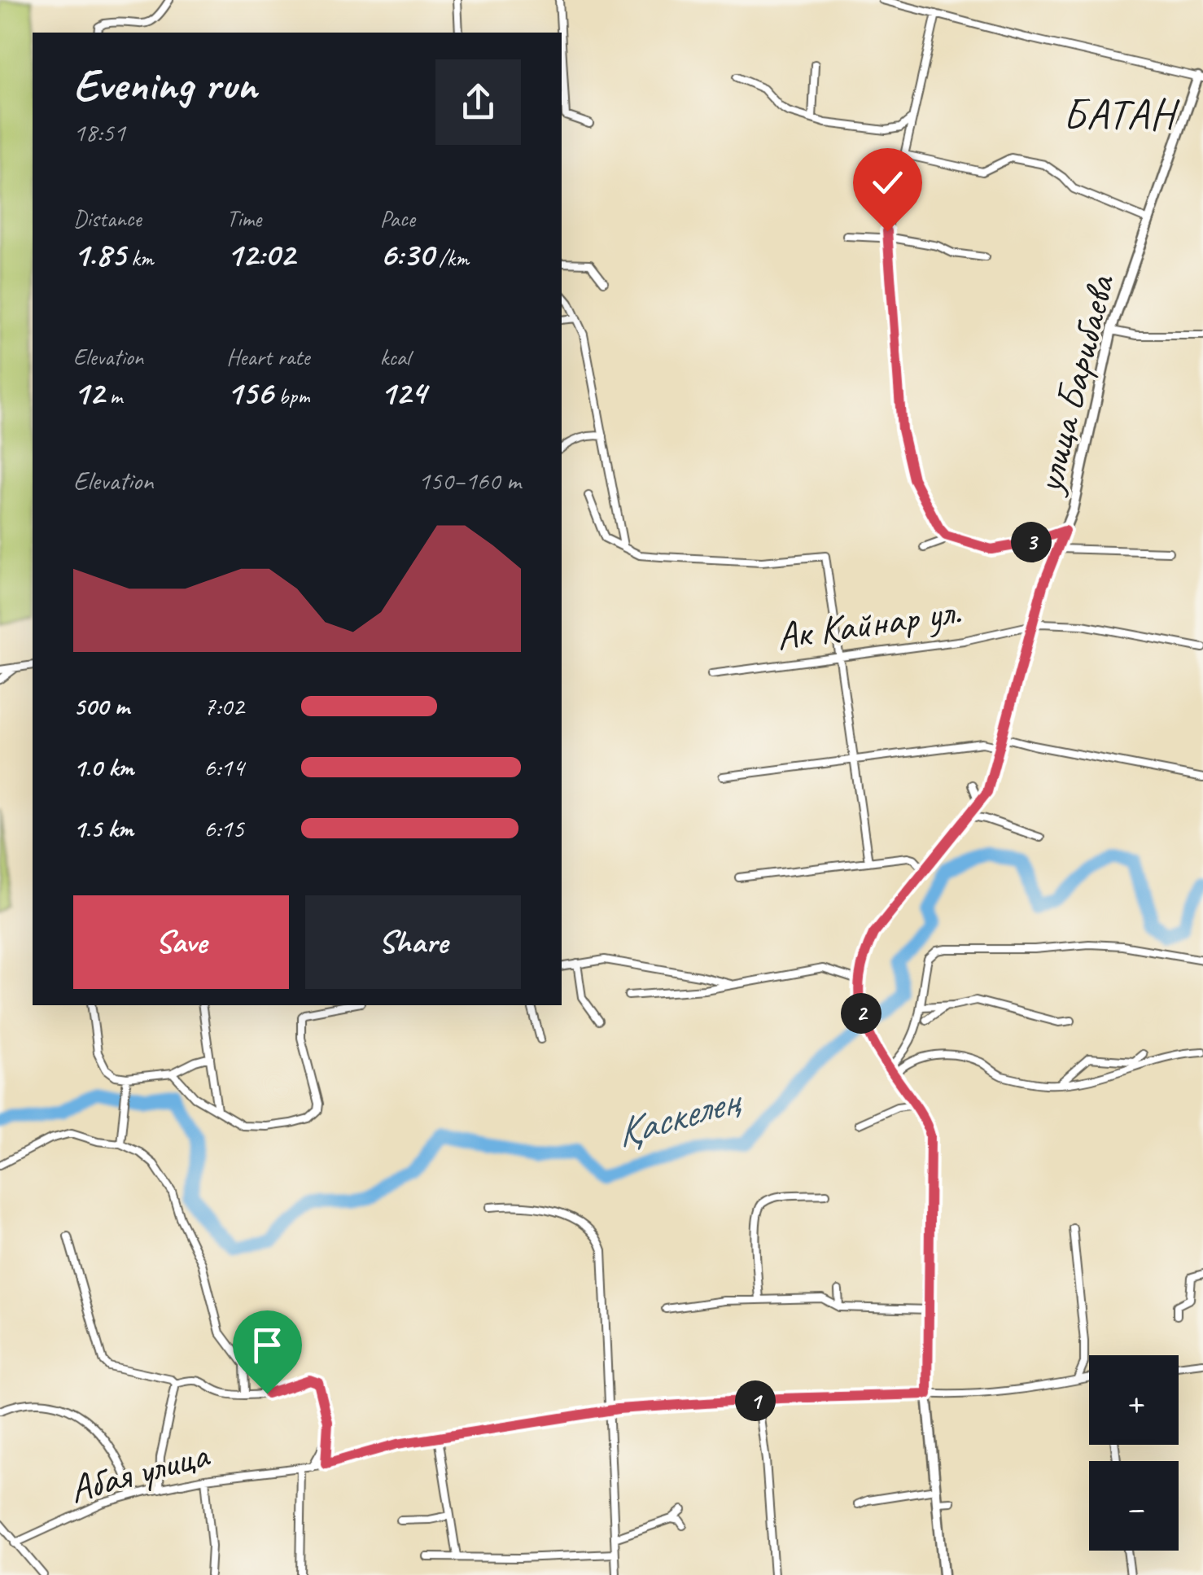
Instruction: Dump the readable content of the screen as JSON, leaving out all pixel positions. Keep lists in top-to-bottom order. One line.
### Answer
{"streets":{"street":["улица Барибаева","Ак Кайнар ул.","Абая улица"]},"crossings":[["улица Барибаева","Ак Кайнар ул."]],"districts":["БАТАН"],"water":["Қаскелең"],"page":{"heading":["Evening run","18:51"],"stats":[["Distance","1.85 km"],["Time","12:02"],["Pace","6:30 /km"],["Elevation","12 m"],["Heart rate","156 bpm"],["kcal","124"]],"chart":["Elevation","150–160 m"],"pins":["3","2","1"],"list":[{"name":"500 m","note":"7:02"},{"name":"1.0 km","note":"6:14"},{"name":"1.5 km","note":"6:15"}],"buttons":["Save","Share"],"map_buttons":["+","−"]}}
